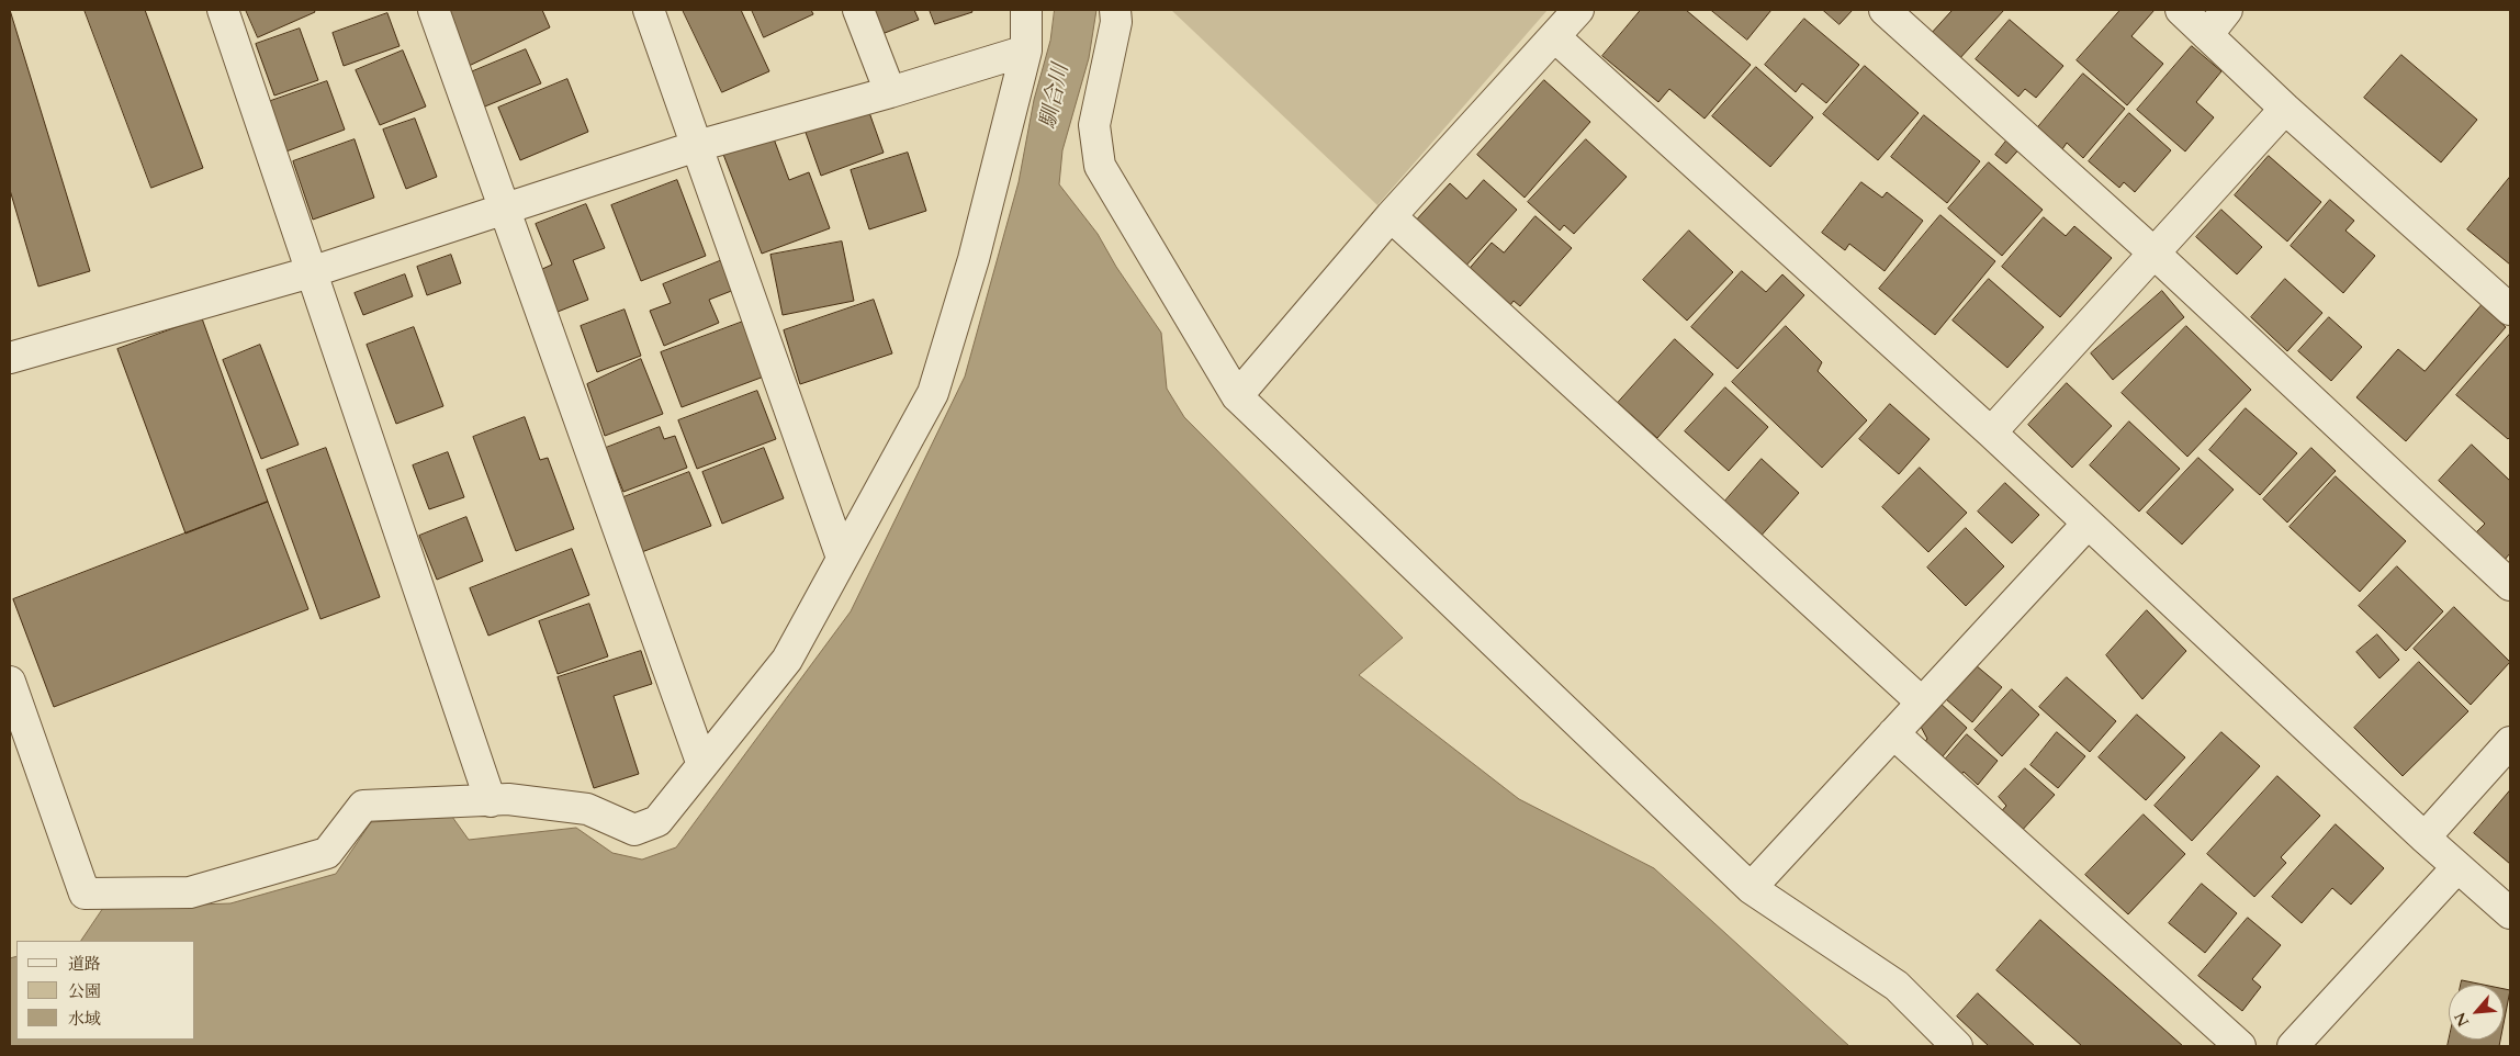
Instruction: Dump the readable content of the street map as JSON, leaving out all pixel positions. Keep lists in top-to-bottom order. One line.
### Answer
{"water":["馴合川"],"legend":["道路","公園","水域"],"north":"bottom left"}
